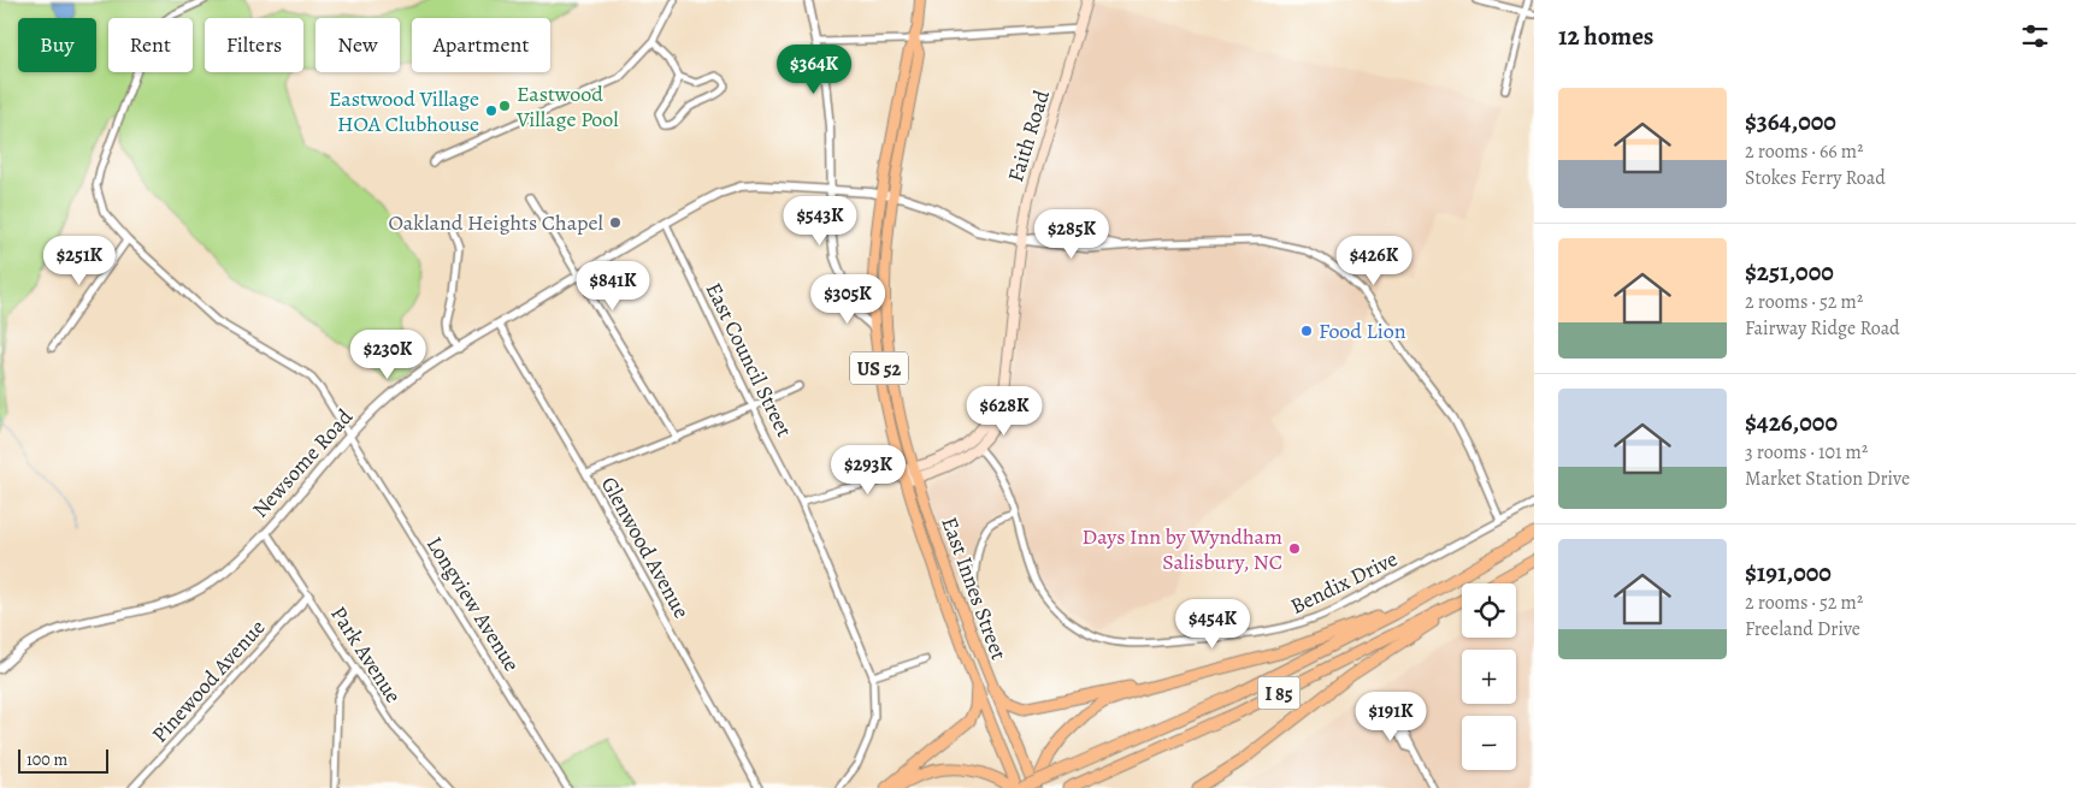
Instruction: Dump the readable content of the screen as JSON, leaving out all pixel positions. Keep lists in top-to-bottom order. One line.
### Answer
{"streets":{"highway":["I 85"],"main road":["Faith Road","US 52","East Innes Street"],"street":["East Council Street","Newsome Road","Glenwood Avenue","Bendix Drive","Longview Avenue","Park Avenue","Pinewood Avenue"]},"crossings":[["Faith Road","Newsome Road"],["Faith Road","Bendix Drive"],["Faith Road","East Innes Street"],["East Council Street","Newsome Road"],["Newsome Road","Glenwood Avenue"],["Newsome Road","East Innes Street"],["Newsome Road","Longview Avenue"],["Newsome Road","Park Avenue"],["East Innes Street","I 85"],["Park Avenue","Pinewood Avenue"]],"places":["Eastwood Village Pool","Eastwood Village HOA Clubhouse","Oakland Heights Chapel","Food Lion","Days Inn by Wyndham Salisbury, NC"],"scale_bar":"100 m","page":{"heading":"12 homes","chip":["Buy","Rent","Filters","New","Apartment"],"price":["$364K","$543K","$285K","$251K","$426K","$841K","$305K","$230K","$628K","$293K","$454K","$191K"],"list":[{"name":"$364,000","note":"2 rooms · 66 m² · Stokes Ferry Road"},{"name":"$251,000","note":"2 rooms · 52 m² · Fairway Ridge Road"},{"name":"$426,000","note":"3 rooms · 101 m² · Market Station Drive"},{"name":"$191,000","note":"2 rooms · 52 m² · Freeland Drive"}],"map_buttons":["+","−"],"scale":"100 m"}}
